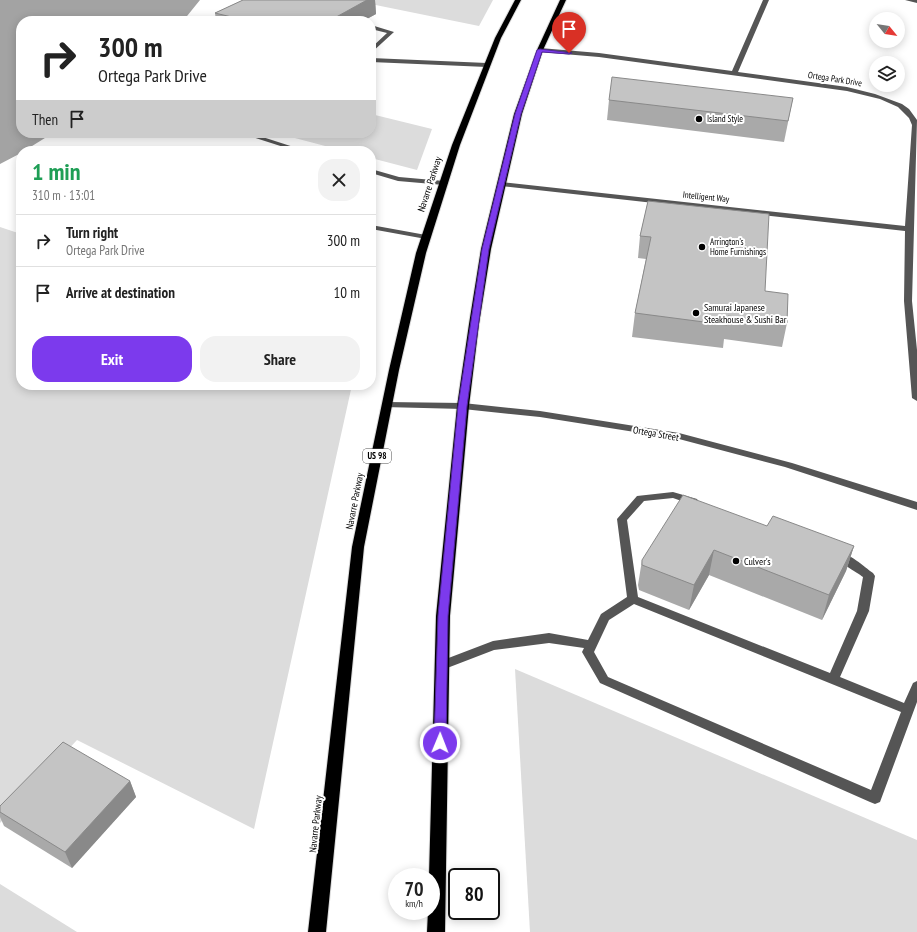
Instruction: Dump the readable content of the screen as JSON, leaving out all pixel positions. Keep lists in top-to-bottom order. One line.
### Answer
{"streets":{"highway":["Navarre Parkway","US 98"],"street":["Ortega Park Drive","Intelligent Way","Ortega Street"]},"crossings":[["Ortega Park Drive","Intelligent Way"],["Navarre Parkway","Ortega Street"]],"places":["Island Style","Arrington's Home Furnishings","Samurai Japanese Steakhouse & Sushi Bar","Culver's"],"north":"bottom right","page":{"turn":["300 m","Ortega Park Drive"],"then":"Then","heading":["1 min","310 m · 13:01"],"list":[{"name":"Turn right","note":"Ortega Park Drive","value":"300 m"},{"name":"Arrive at destination","value":"10 m"}],"buttons":["Exit","Share"],"speed":"70 km/h","limit":"80"}}
